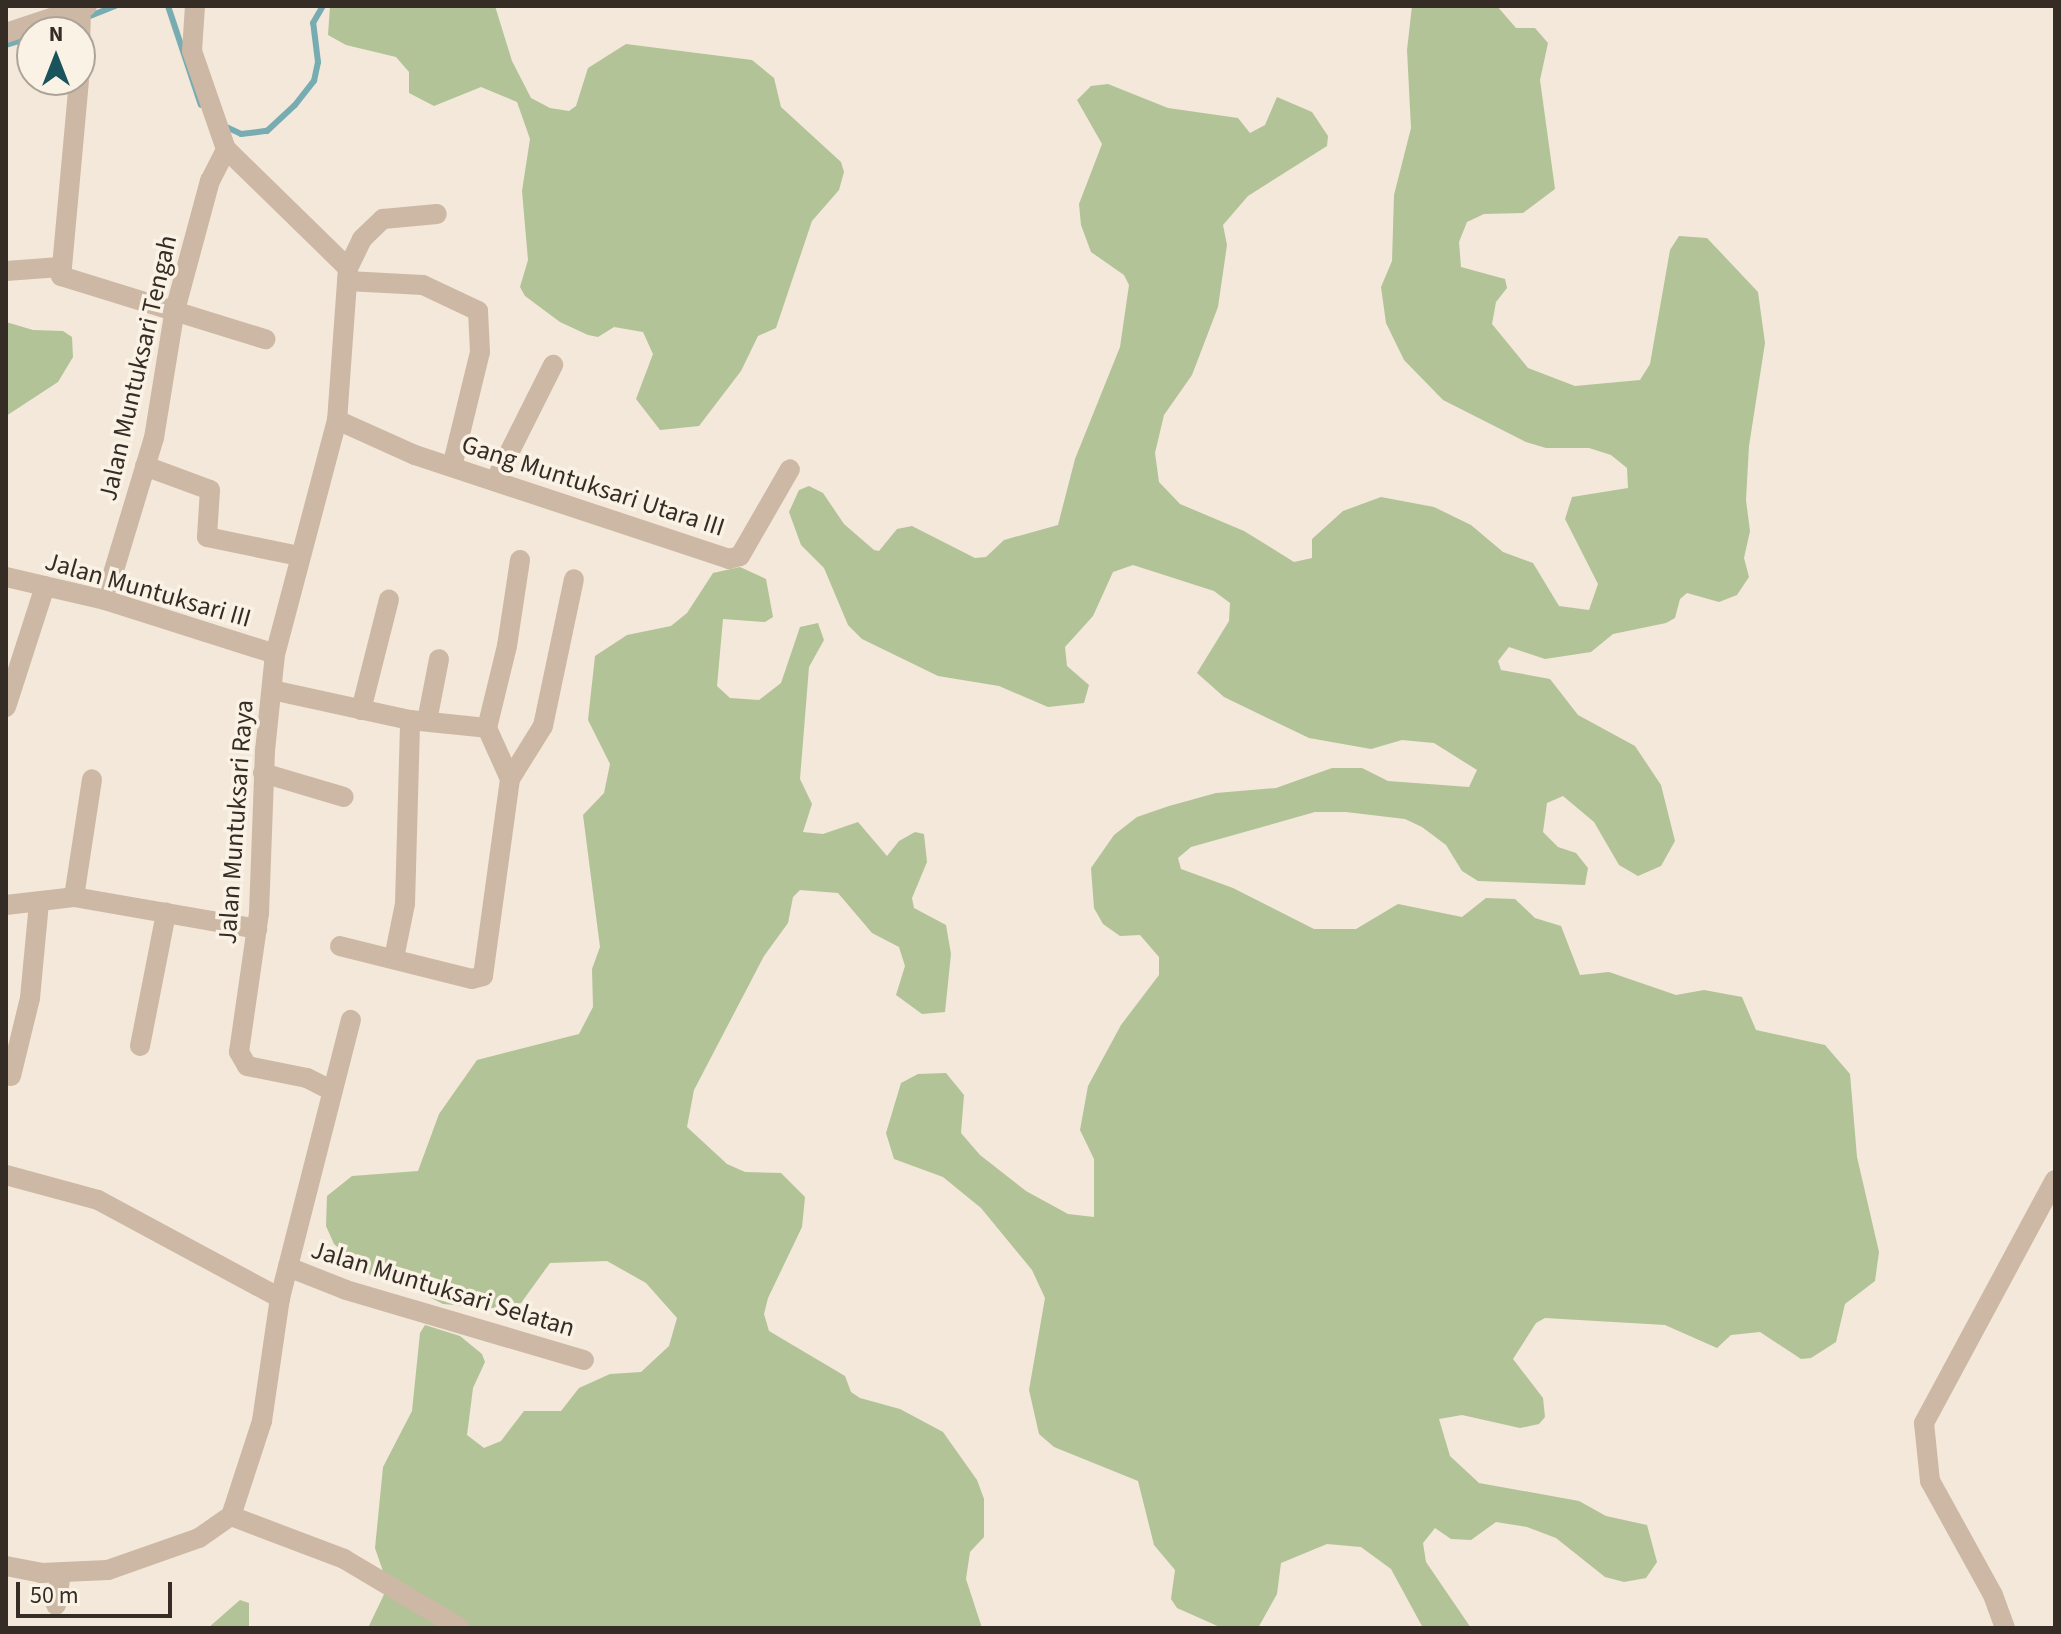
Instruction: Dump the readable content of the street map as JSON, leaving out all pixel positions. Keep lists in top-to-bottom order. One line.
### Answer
{"streets":{"street":["Jalan Muntuksari Tengah","Gang Muntuksari Utara III","Jalan Muntuksari III","Jalan Muntuksari Raya","Jalan Muntuksari Selatan"]},"crossings":[["Jalan Muntuksari Tengah","Jalan Muntuksari III"],["Gang Muntuksari Utara III","Jalan Muntuksari Raya"],["Jalan Muntuksari III","Jalan Muntuksari Raya"]],"scale_bar":"50 m","north":"top"}
